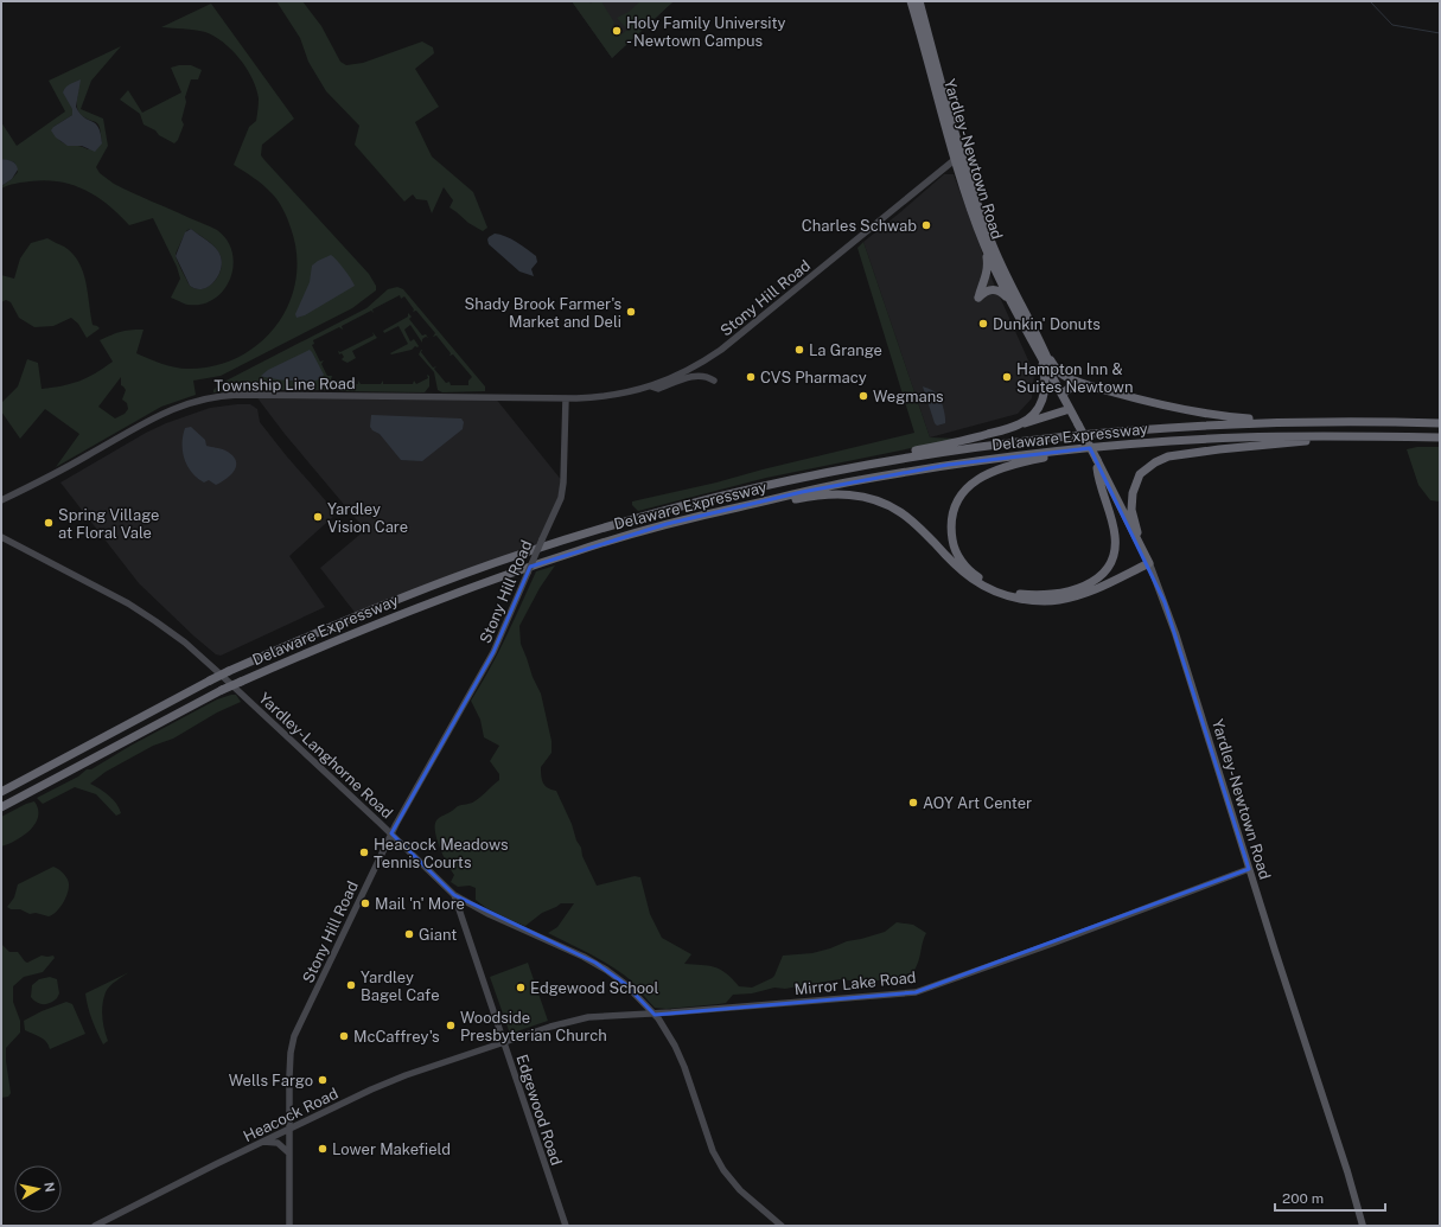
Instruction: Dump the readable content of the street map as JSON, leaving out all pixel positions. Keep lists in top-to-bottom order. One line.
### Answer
{"streets":{"highway":["Yardley-Newtown Road","Delaware Expressway"],"street":["Stony Hill Road","Township Line Road","Yardley-Langhorne Road","Mirror Lake Road","Edgewood Road","Heacock Road"]},"crossings":[["Yardley-Newtown Road","Stony Hill Road"],["Yardley-Newtown Road","Mirror Lake Road"],["Stony Hill Road","Township Line Road"],["Stony Hill Road","Yardley-Langhorne Road"],["Stony Hill Road","Heacock Road"],["Yardley-Langhorne Road","Mirror Lake Road"],["Yardley-Langhorne Road","Edgewood Road"],["Mirror Lake Road","Edgewood Road"],["Mirror Lake Road","Heacock Road"],["Edgewood Road","Heacock Road"]],"places":["Holy Family University - Newtown Campus","Charles Schwab","Shady Brook Farmer's Market and Deli","Dunkin' Donuts","La Grange","CVS Pharmacy","Hampton Inn & Suites Newtown","Wegmans","Yardley Vision Care","Spring Village at Floral Vale","AOY Art Center","Heacock Meadows Tennis Courts","Mail 'n' More","Giant","Yardley Bagel Cafe","Edgewood School","Woodside Presbyterian Church","McCaffrey's","Wells Fargo","Lower Makefield"],"scale_bar":"200 m","north":"right"}
